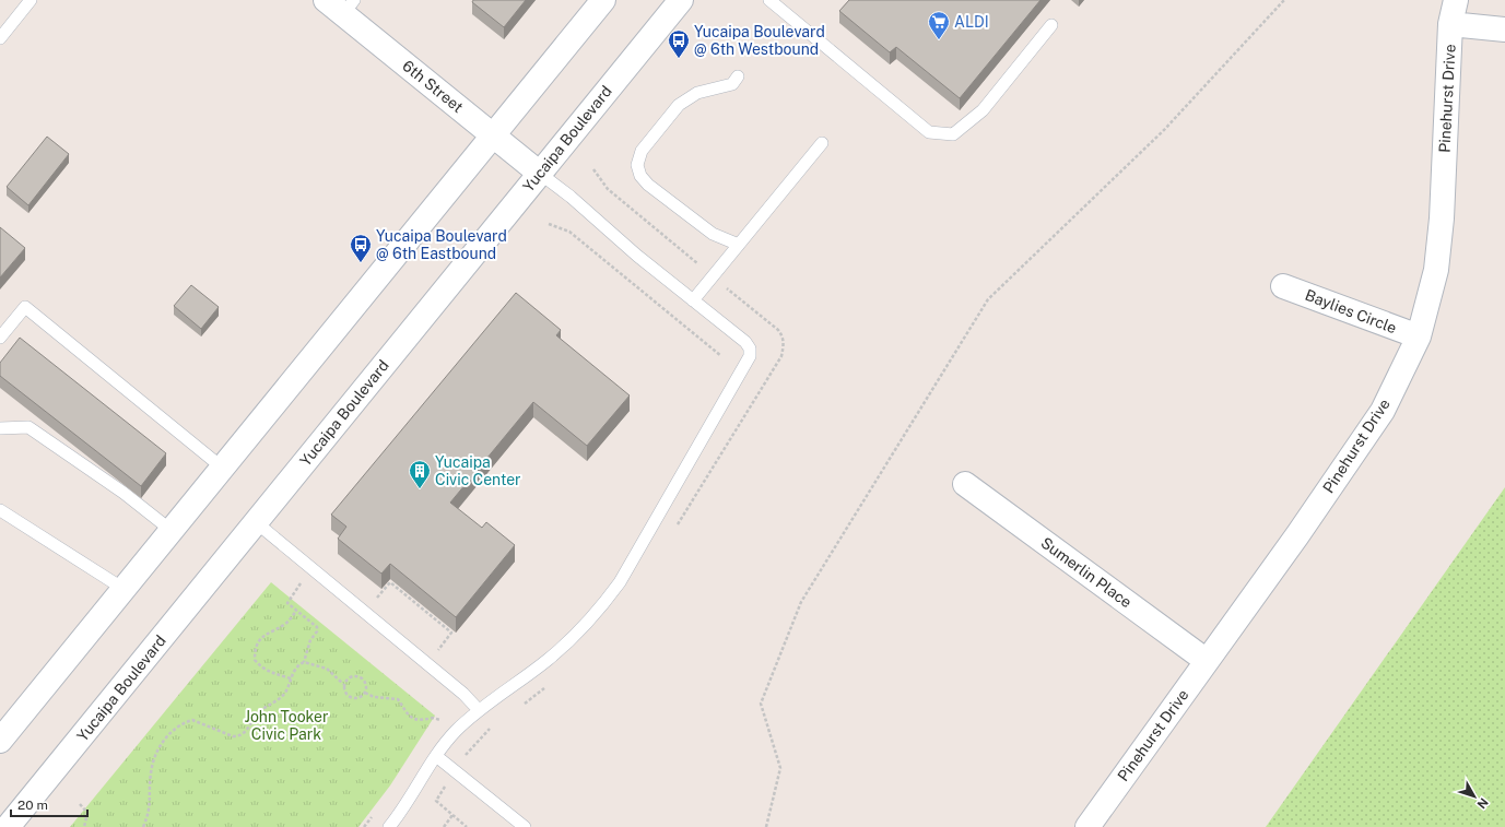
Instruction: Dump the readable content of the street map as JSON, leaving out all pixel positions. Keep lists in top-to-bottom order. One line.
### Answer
{"streets":{"main road":["6th Street","Pinehurst Drive","Yucaipa Boulevard","Baylies Circle","Sumerlin Place"]},"crossings":[["6th Street","Yucaipa Boulevard"],["Pinehurst Drive","Baylies Circle"],["Pinehurst Drive","Sumerlin Place"]],"parks":["John Tooker Civic Park"],"places":{"supermarket":["ALDI"],"bus stop":["Yucaipa Boulevard @ 6th Westbound","Yucaipa Boulevard @ 6th Eastbound"],"building":["Yucaipa Civic Center"]},"scale_bar":"20 m","north":"bottom right"}
